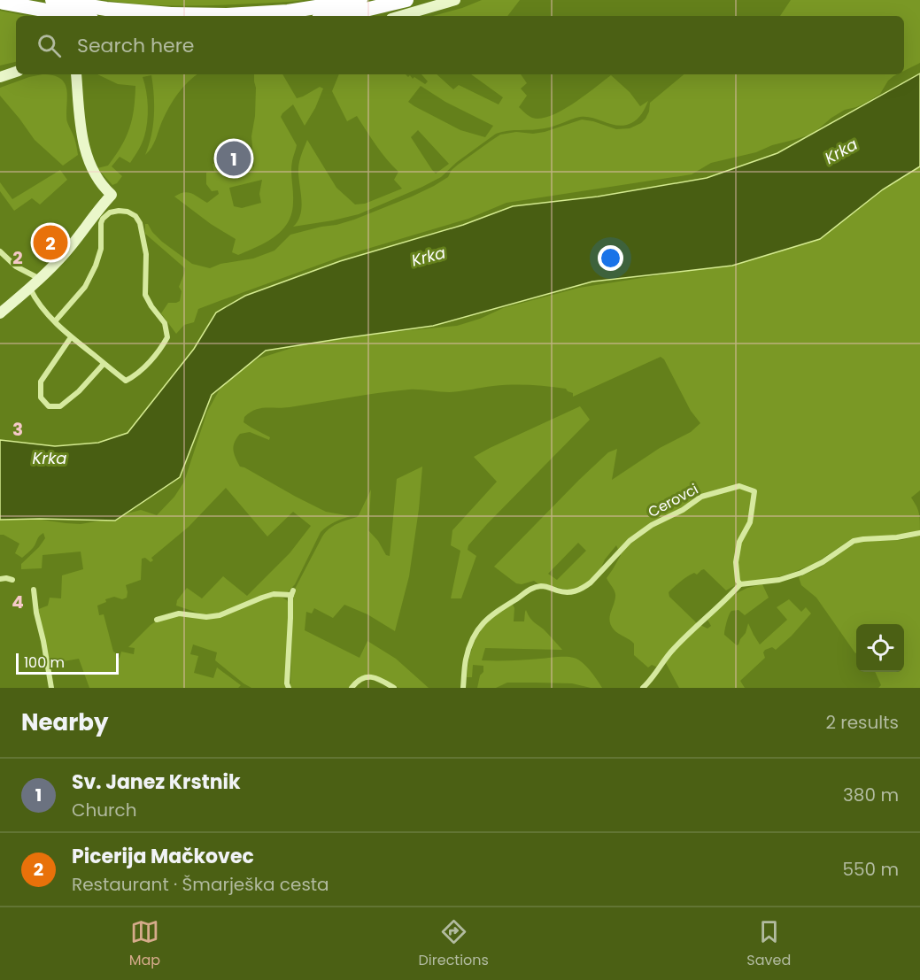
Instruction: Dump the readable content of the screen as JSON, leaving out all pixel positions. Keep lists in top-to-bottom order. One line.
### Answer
{"streets":{"street":["Cerovci"]},"water":["Krka"],"scale_bar":"100 m","page":{"search":"Search here","pins":["1","2"],"scale":"100 m","heading":["Nearby","2 results"],"list":[{"mark":"1","name":"Sv. Janez Krstnik","note":"Church","value":"380 m"},{"mark":"2","name":"Picerija Mačkovec","note":"Restaurant · Šmarješka cesta","value":"550 m"}],"nav":["Map","Directions","Saved"]},"grid":{"rows":["2","3","4"]}}
